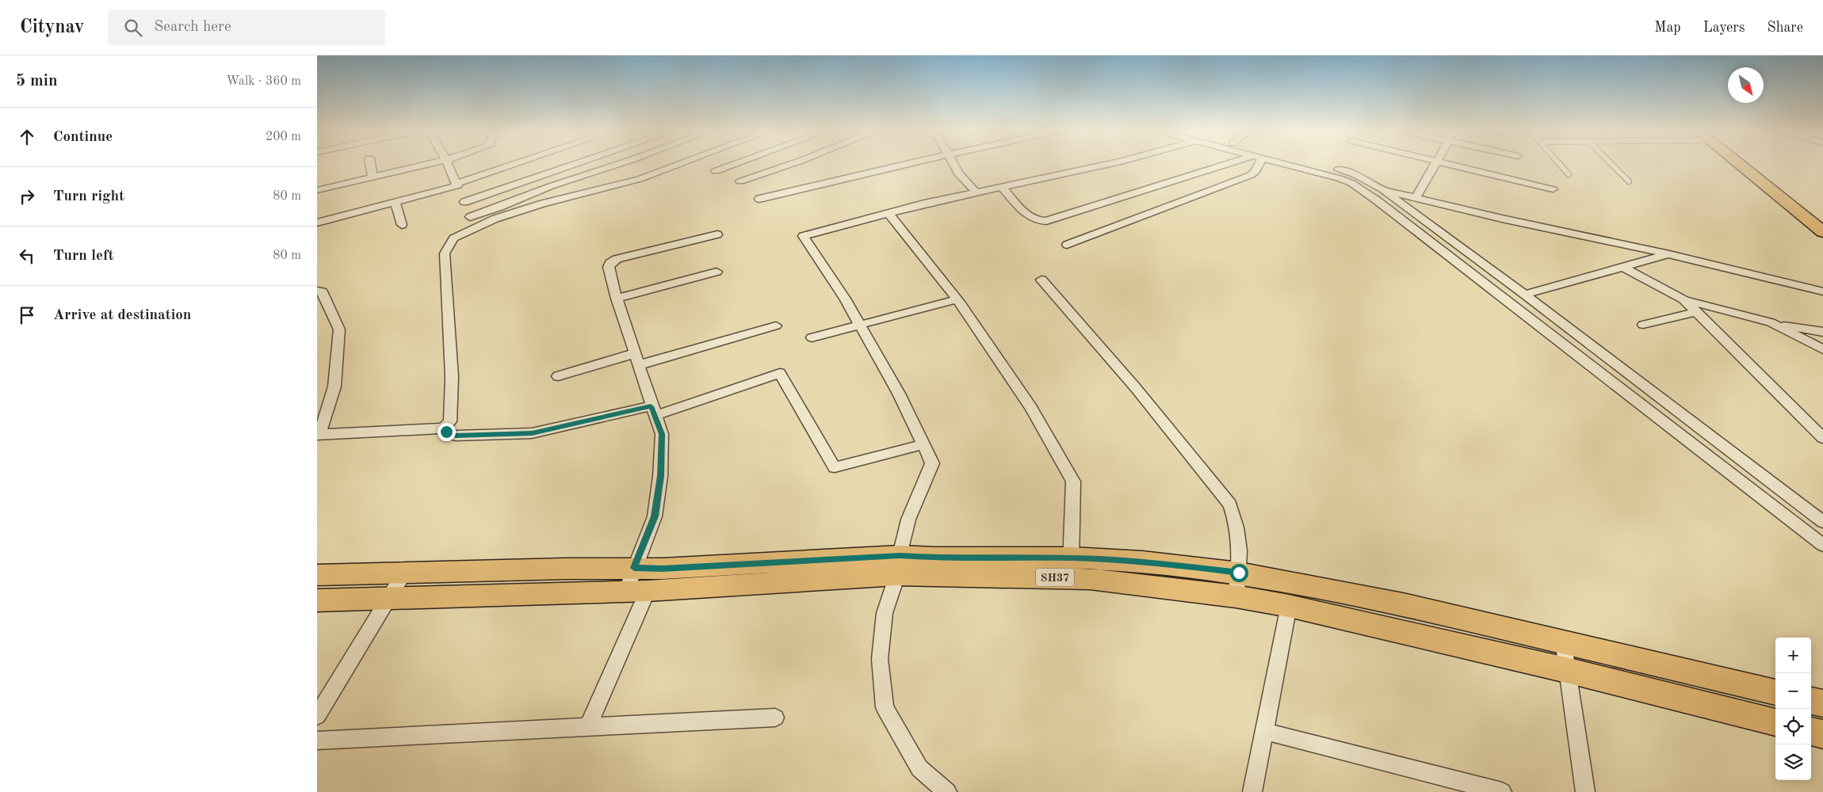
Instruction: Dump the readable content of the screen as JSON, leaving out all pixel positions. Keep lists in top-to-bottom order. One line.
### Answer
{"streets":{"main road":["SH37"]},"north":"bottom right","page":{"header":"Citynav","search":"Search here","nav":["Map","Layers","Share"],"heading":["5 min","Walk · 360 m"],"list":[["Continue","200 m"],["Turn right","80 m"],["Turn left","80 m"],"Arrive at destination"],"map_buttons":["+","−"]}}
